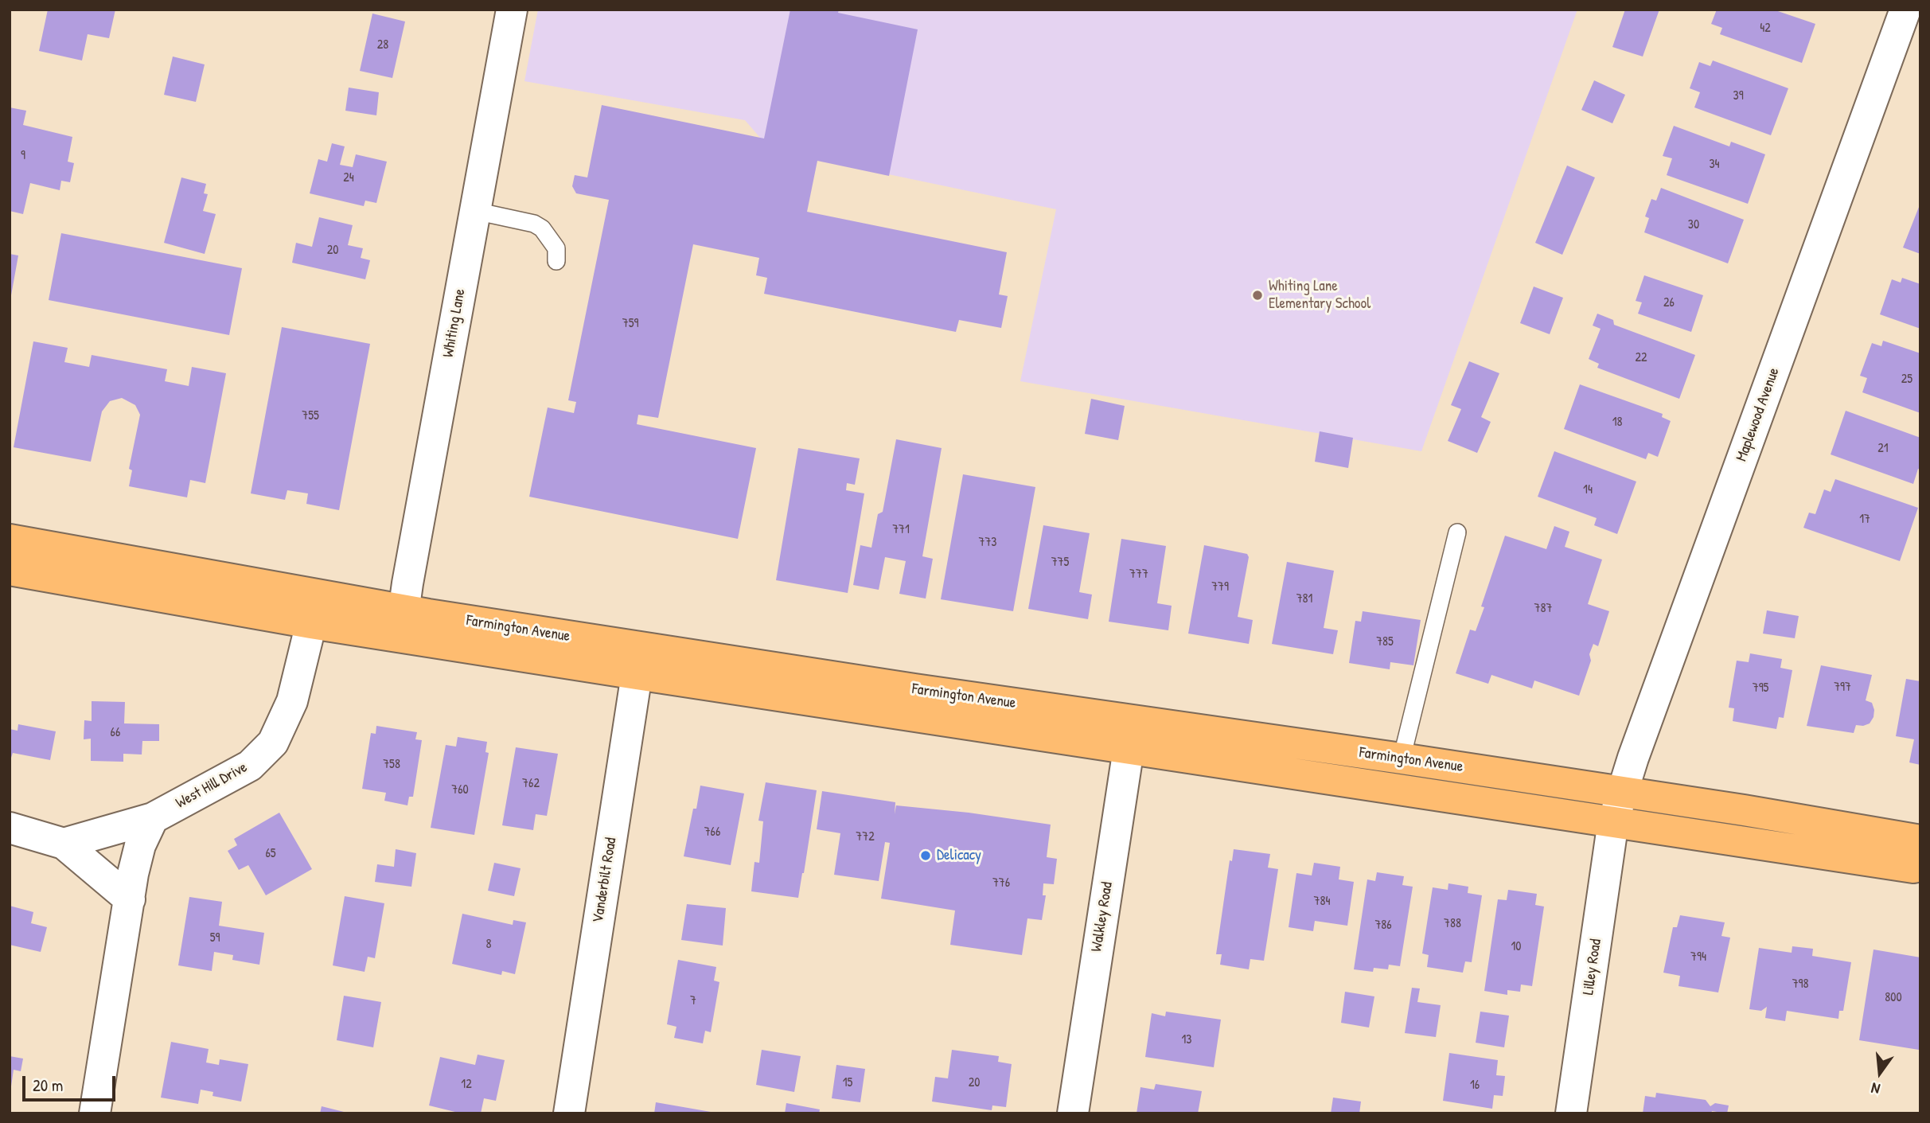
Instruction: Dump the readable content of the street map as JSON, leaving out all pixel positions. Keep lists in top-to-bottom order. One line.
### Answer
{"streets":{"main road":["Farmington Avenue"],"street":["Whiting Lane","Maplewood Avenue","West Hill Drive","Vanderbilt Road","Walkley Road","Lilley Road"]},"crossings":[["Whiting Lane","Farmington Avenue"],["Maplewood Avenue","Farmington Avenue"],["Maplewood Avenue","Lilley Road"],["Farmington Avenue","West Hill Drive"],["Farmington Avenue","Vanderbilt Road"],["Farmington Avenue","Walkley Road"],["Farmington Avenue","Lilley Road"]],"places":["Whiting Lane Elementary School","Delicacy"],"house_numbers":["42","28","39","9","34","24","30","20","26","759","22","25","755","18","21","14","17","771","773","775","777","779","781","787","785","797","795","66","758","762","760","766","772","65","776","784","788","786","59","8","10","794","798","800","7","13","15","20","12","16"],"scale_bar":"20 m","north":"bottom"}
